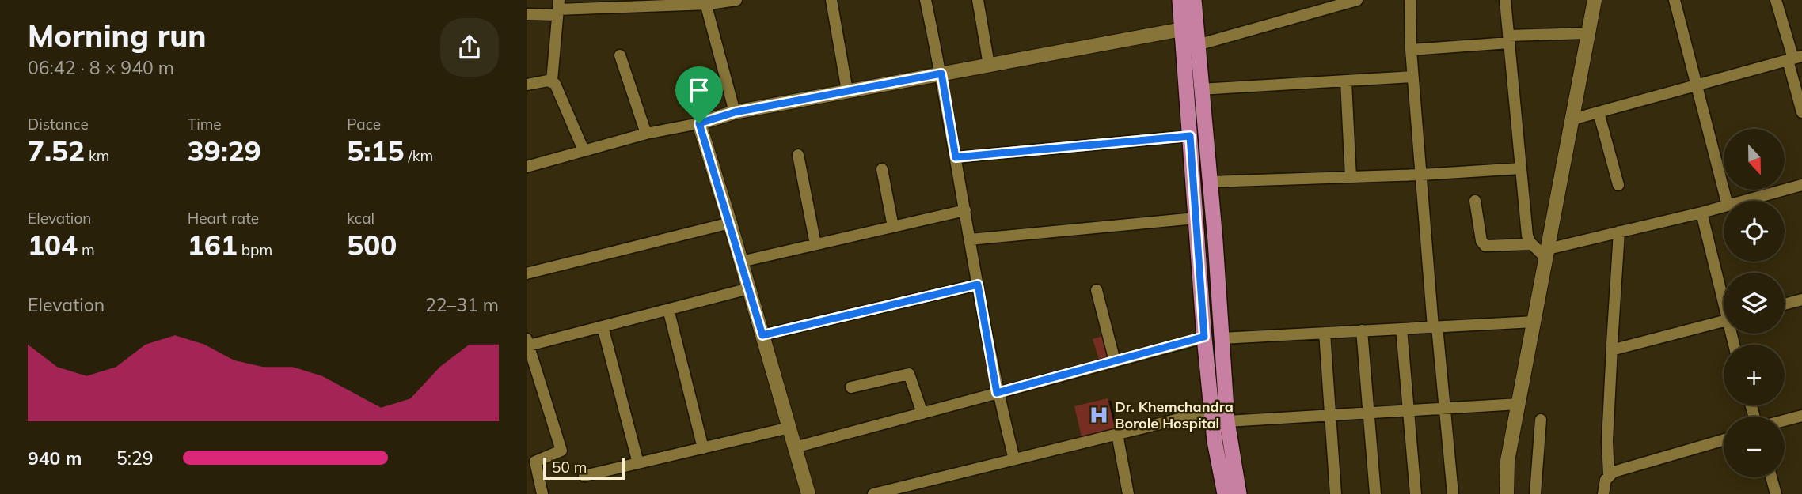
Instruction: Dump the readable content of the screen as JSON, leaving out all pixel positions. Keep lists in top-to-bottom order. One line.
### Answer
{"places":{"hospital":["Dr. Khemchandra Borole Hospital"]},"scale_bar":"50 m","north":"bottom","page":{"heading":["Morning run","06:42 · 8 × 940 m"],"stats":[["Distance","7.52 km"],["Time","39:29"],["Pace","5:15 /km"],["Elevation","104 m"],["Heart rate","161 bpm"],["kcal","500"]],"map_buttons":["+","−"],"chart":["Elevation","22–31 m"],"list":[{"name":"940 m","note":"5:29"}],"scale":"50 m"}}
